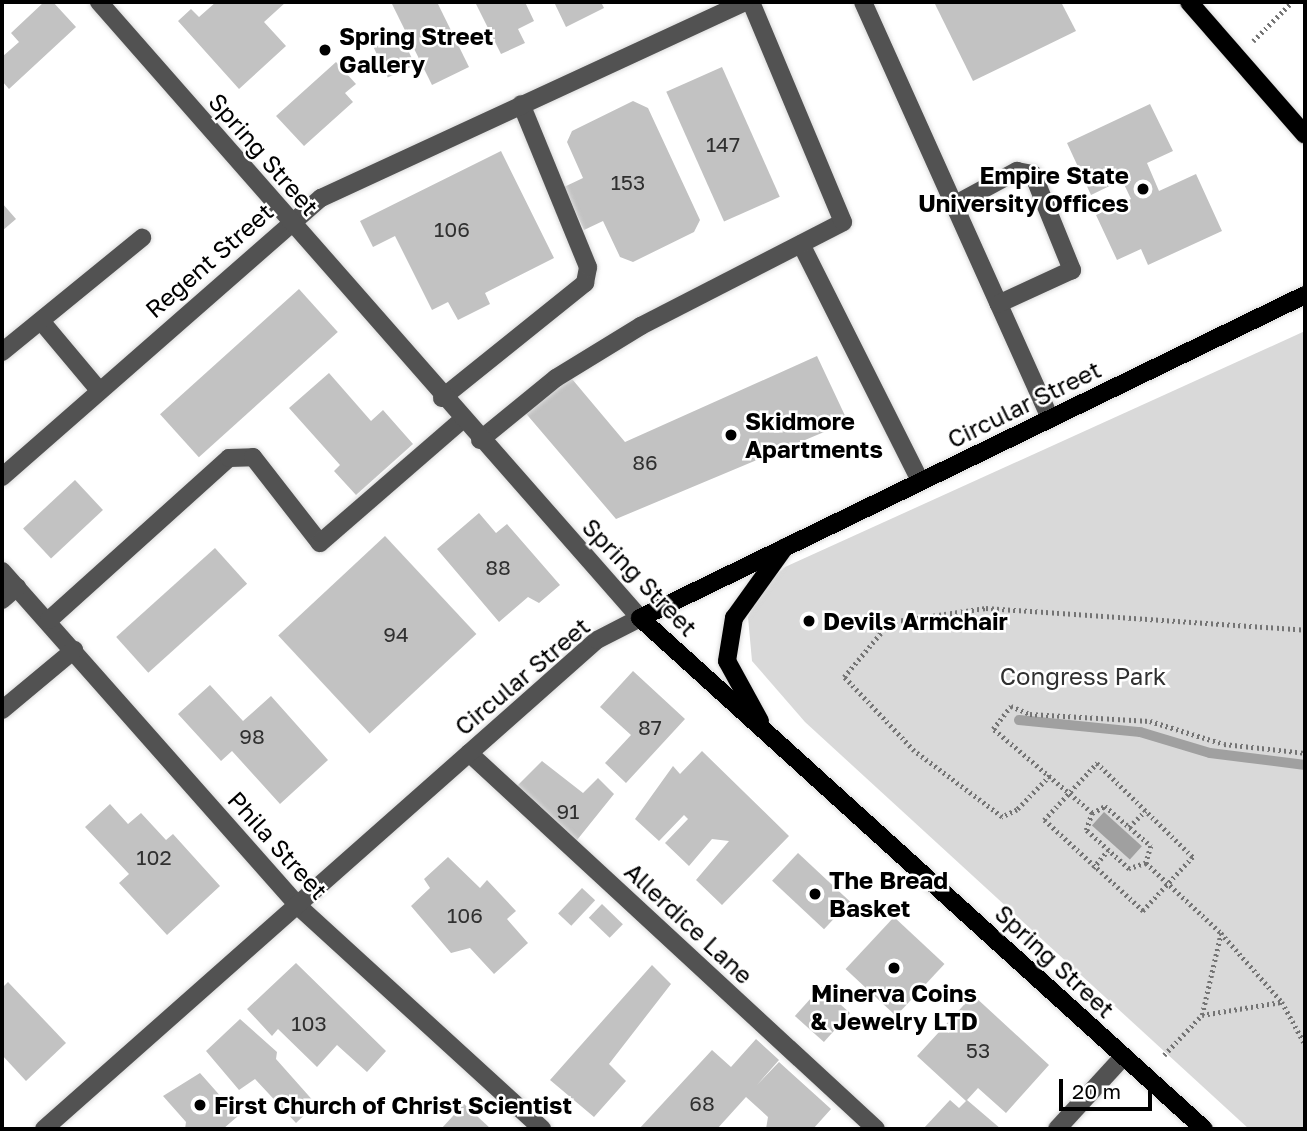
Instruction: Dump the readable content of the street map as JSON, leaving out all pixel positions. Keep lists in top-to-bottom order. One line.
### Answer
{"streets":{"main road":["Spring Street","Circular Street"],"street":["Regent Street","Phila Street","Allerdice Lane"]},"crossings":[["Spring Street","Regent Street"],["Spring Street","Circular Street"],["Circular Street","Phila Street"],["Circular Street","Allerdice Lane"]],"parks":["Congress Park"],"places":["Spring Street Gallery","Empire State University Offices","Skidmore Apartments","Devils Armchair","The Bread Basket","Minerva Coins & Jewelry LTD","First Church of Christ Scientist"],"house_numbers":["147","153","106","86","88","94","87","98","91","102","106","103","53","68"],"scale_bar":"20 m"}
